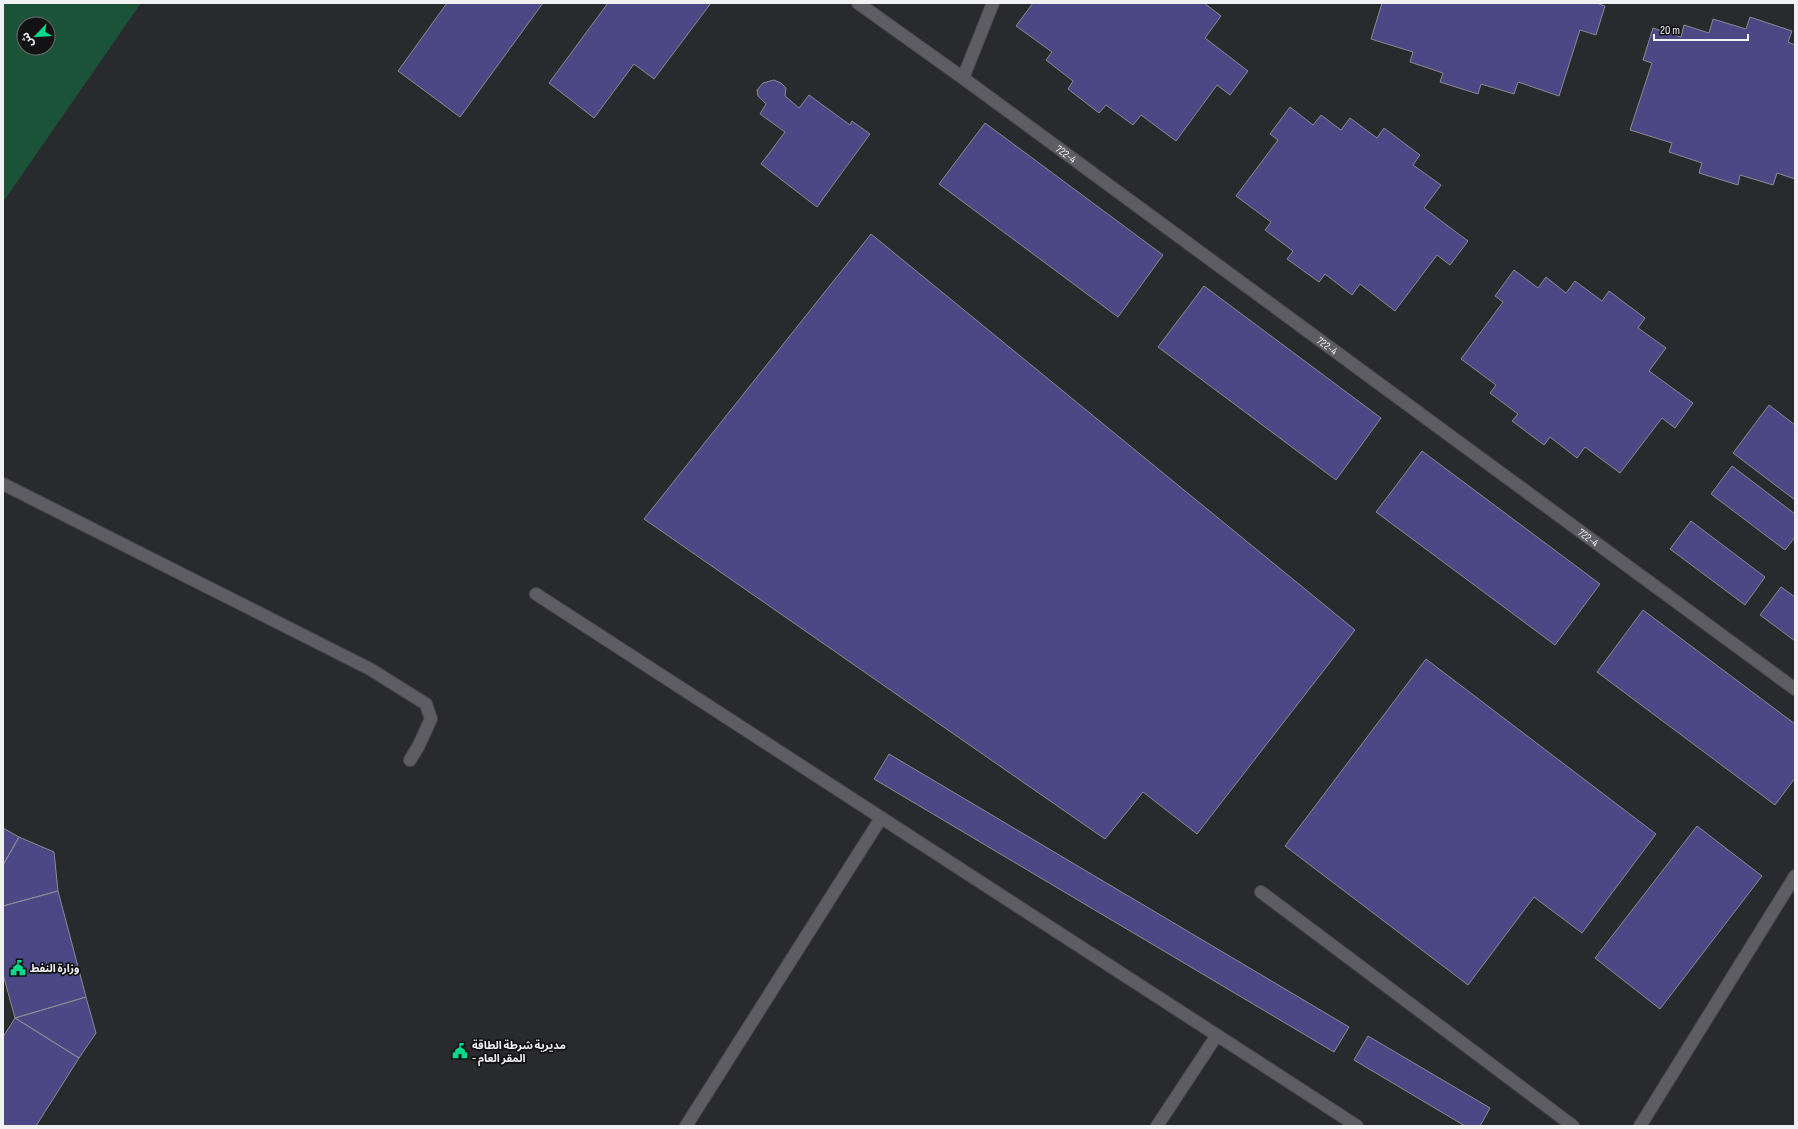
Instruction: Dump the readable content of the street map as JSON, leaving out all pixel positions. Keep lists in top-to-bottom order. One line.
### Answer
{"streets":{"street":["722-4"]},"places":{"public building":["وزارة النفط","مديرية شرطة الطاقة - المقر العام"]},"scale_bar":"20 m","north":"bottom left"}
